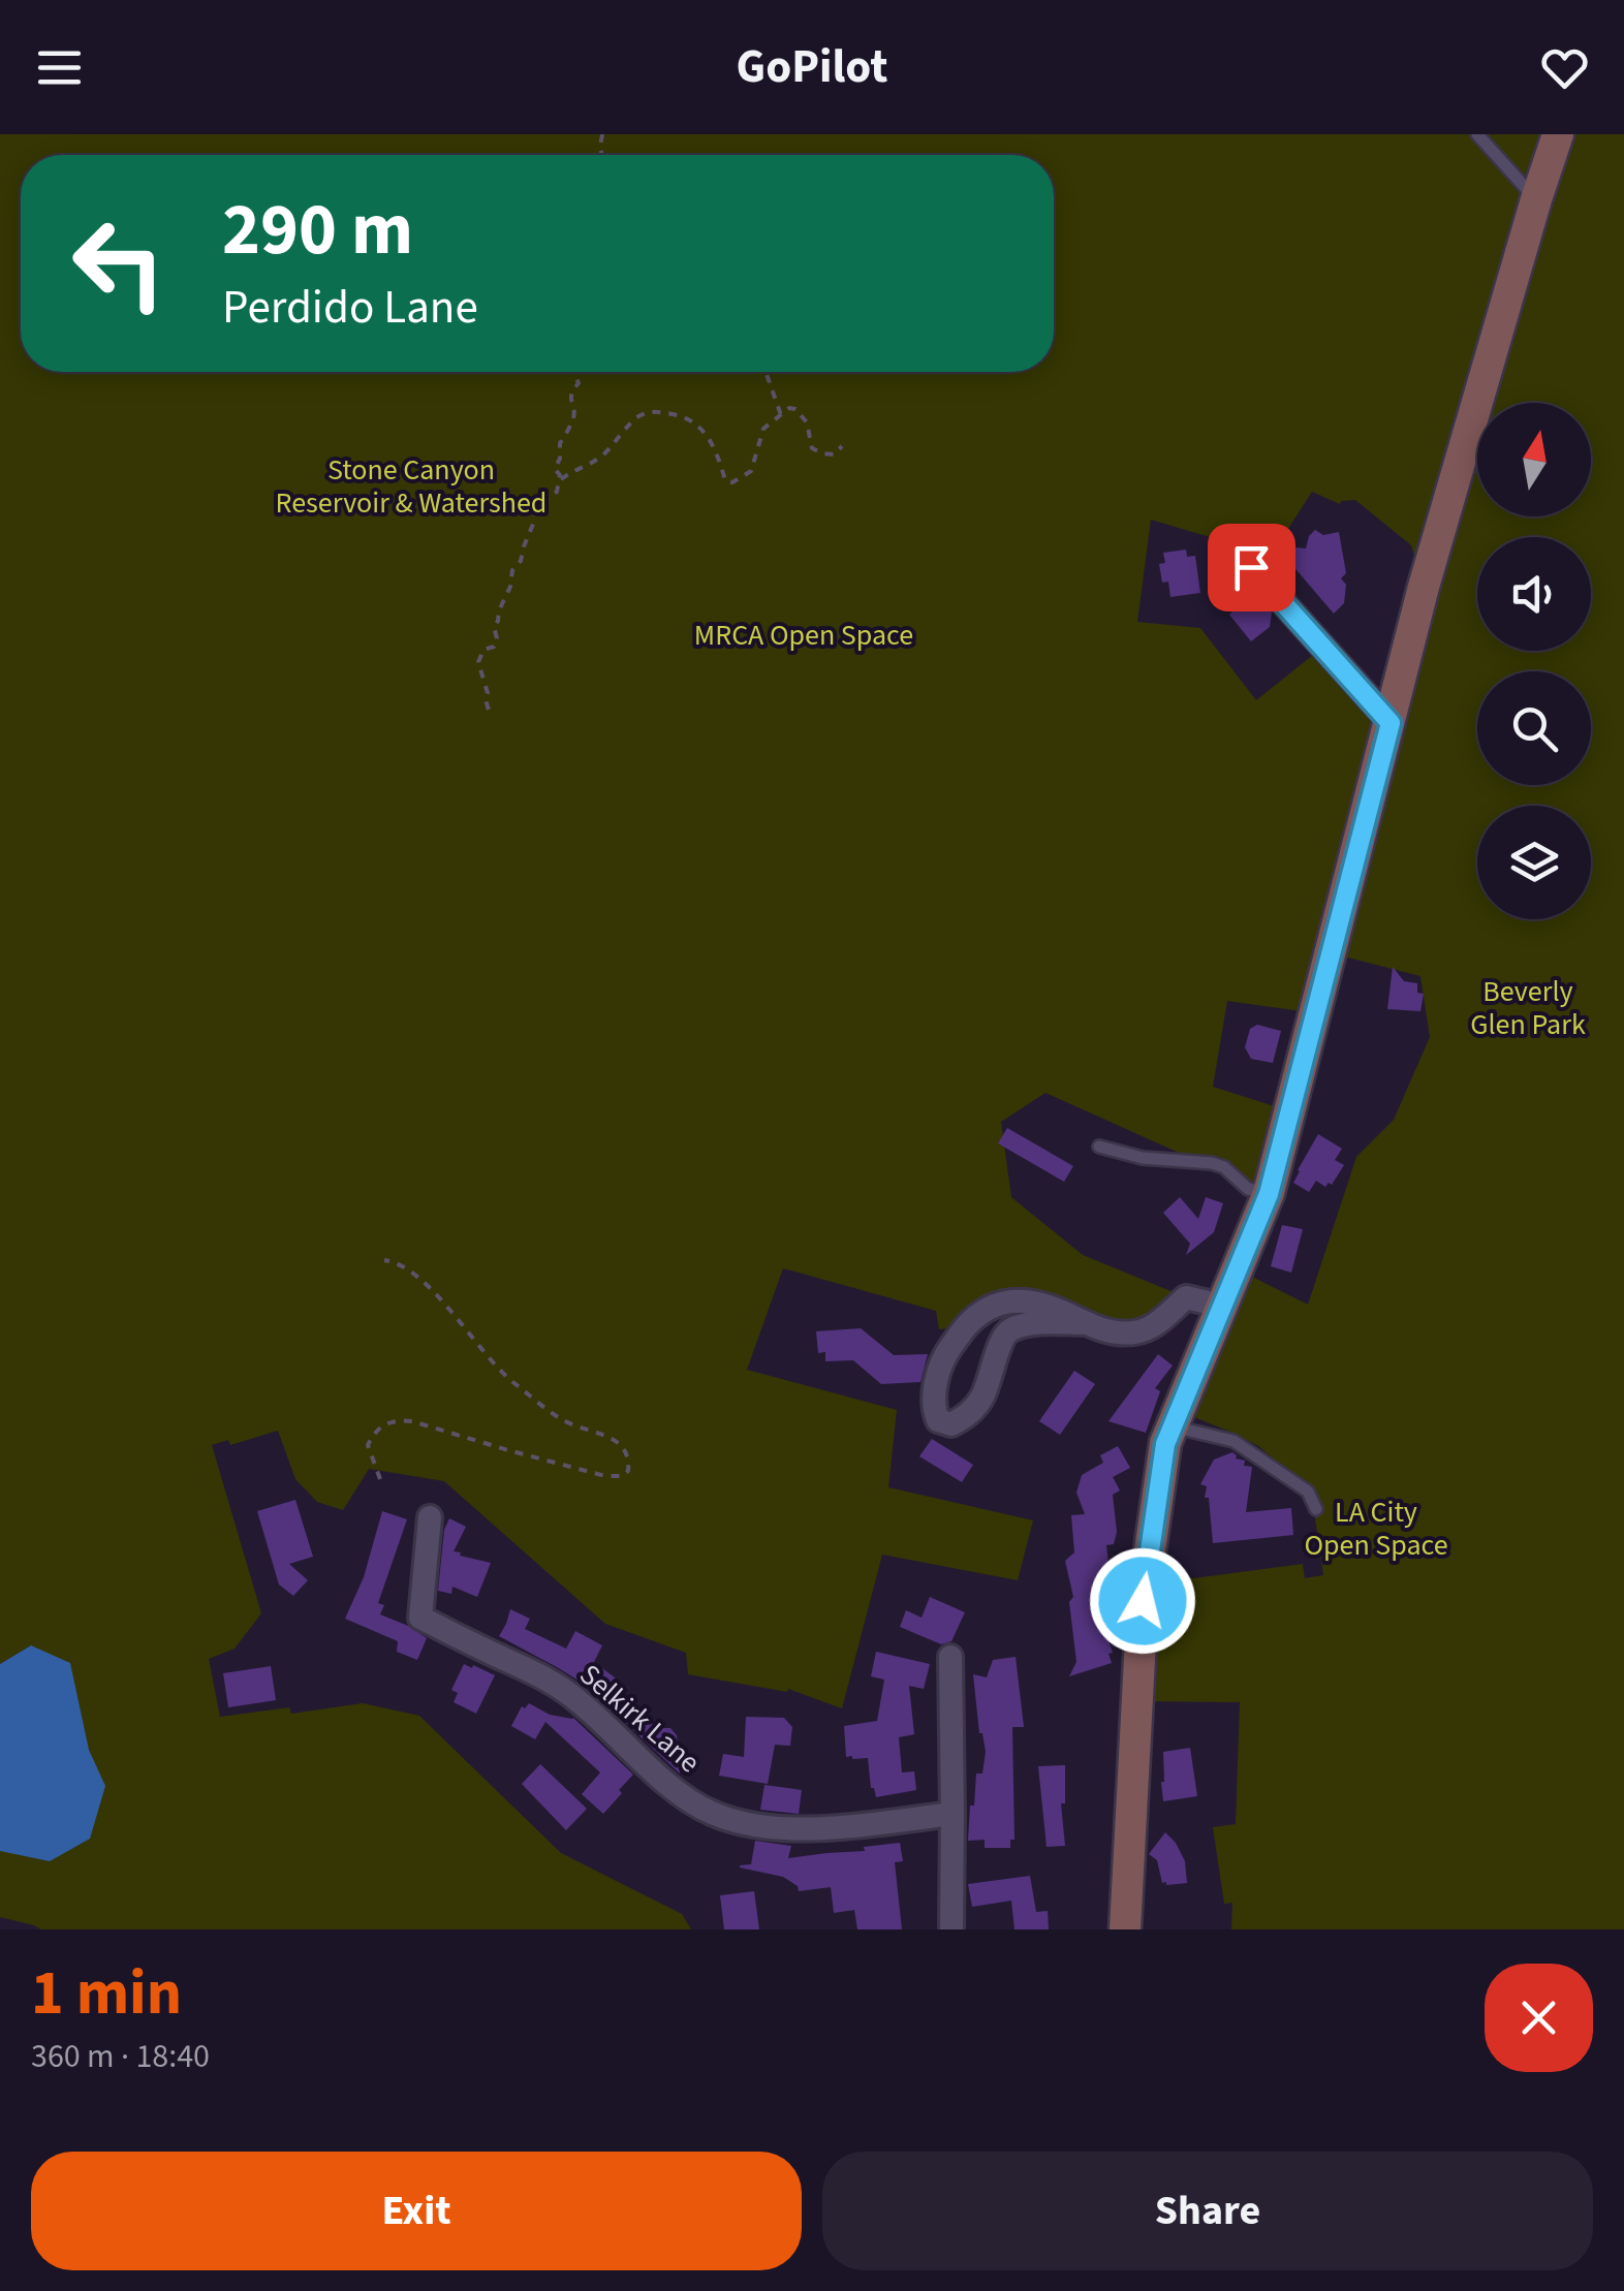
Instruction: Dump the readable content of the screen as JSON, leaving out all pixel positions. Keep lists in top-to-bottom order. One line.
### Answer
{"streets":{"street":["Selkirk Lane"]},"parks":["Stone Canyon Reservoir & Watershed","MRCA Open Space","Beverly Glen Park","LA City Open Space"],"north":"top","page":{"header":"GoPilot","turn":["290 m","Perdido Lane"],"heading":["1 min","360 m · 18:40"],"buttons":["Exit","Share"]}}
